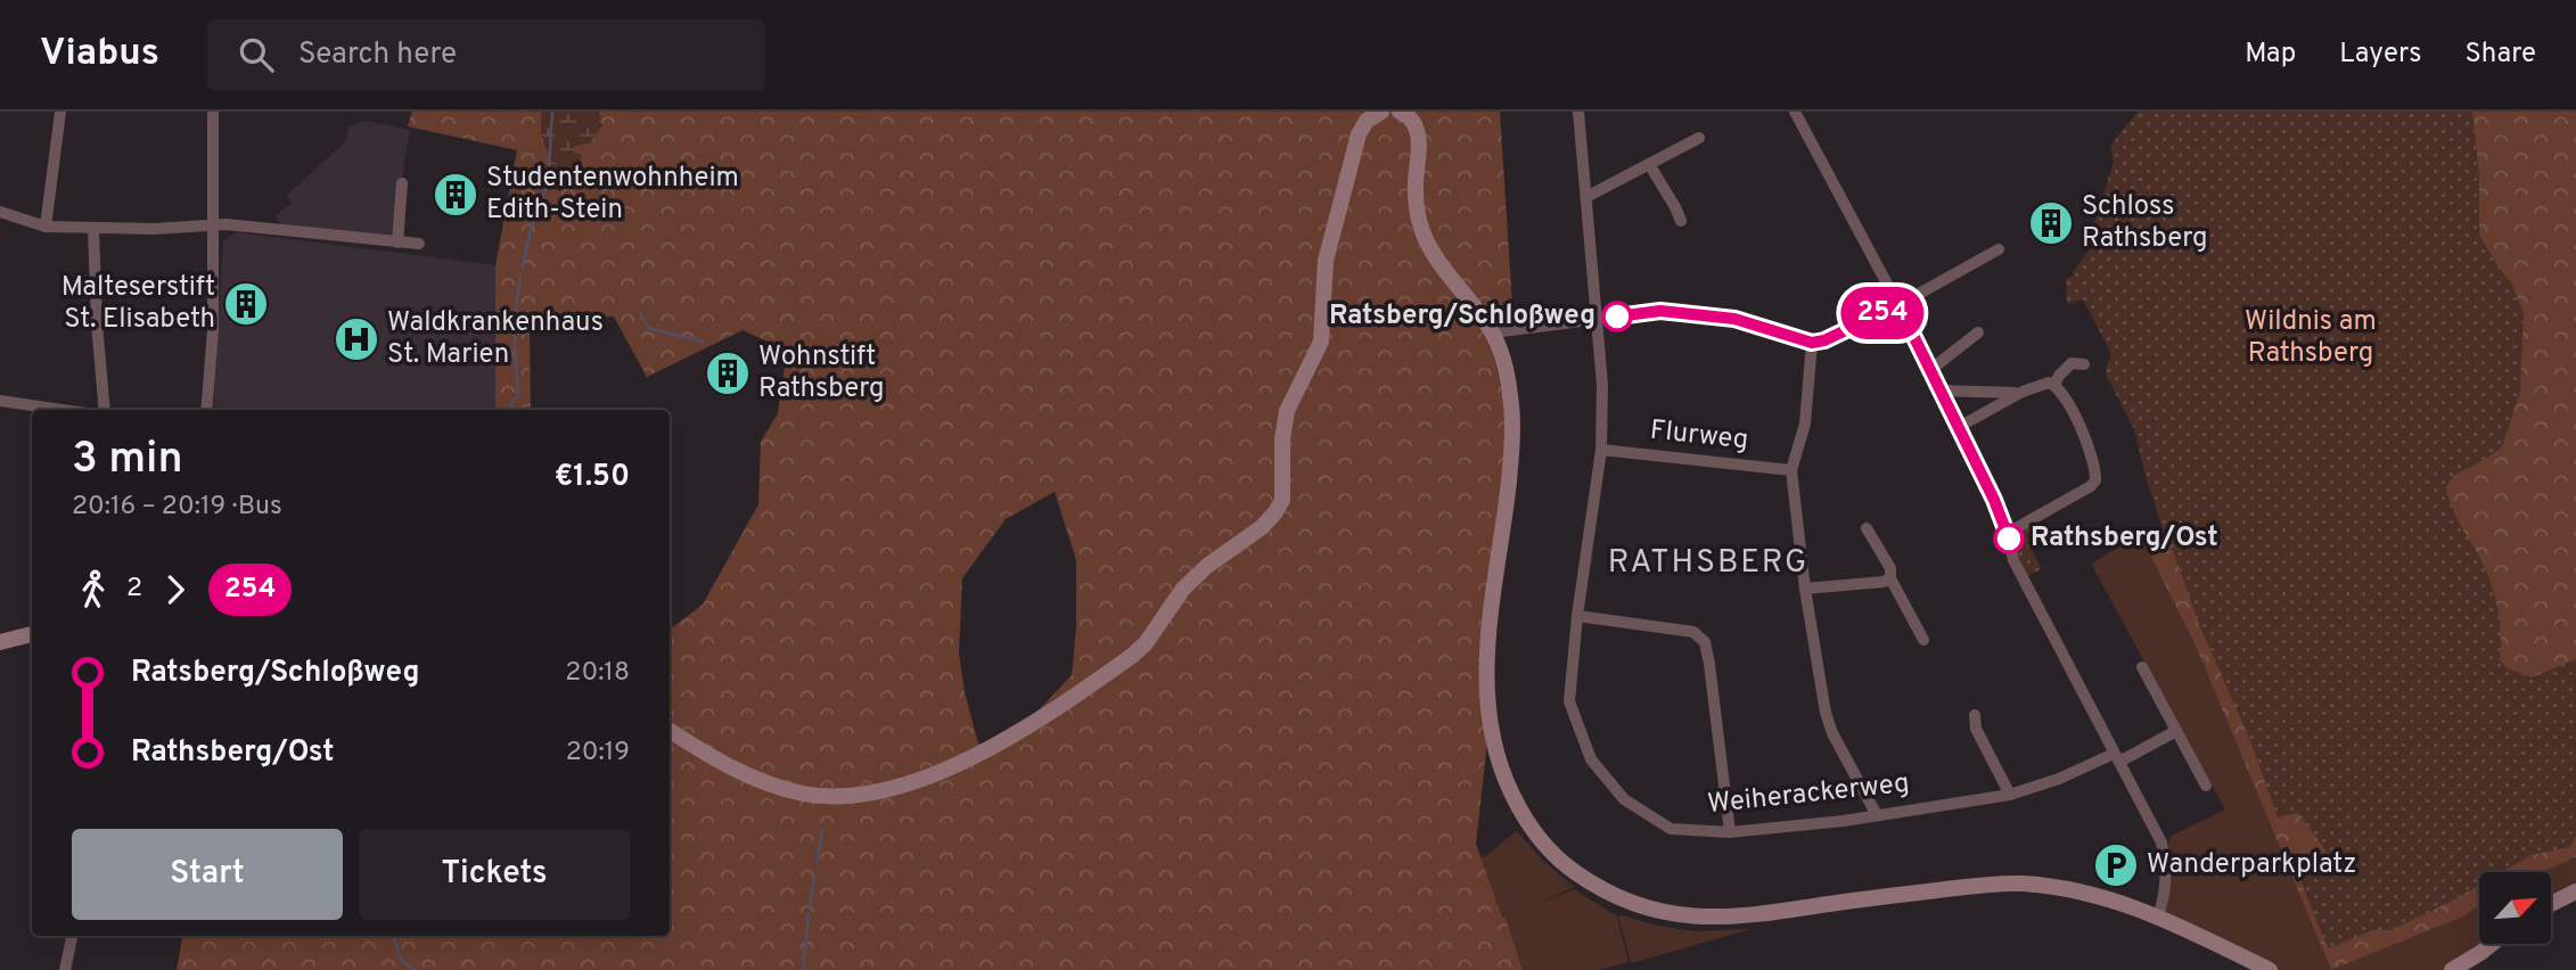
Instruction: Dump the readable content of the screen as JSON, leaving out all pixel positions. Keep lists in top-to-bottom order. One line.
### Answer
{"streets":{"street":["Flurweg","Weiherackerweg"]},"crossings":[["Flurweg","Weiherackerweg"]],"districts":["RATHSBERG"],"parks":["Wildnis am Rathsberg"],"places":{"building":["Studentenwohnheim Edith-Stein","Schloss Rathsberg","Malteserstift St. Elisabeth","Wohnstift Rathsberg"],"other":["Ratsberg/Schloßweg","Rathsberg/Ost"],"hospital":["Waldkrankenhaus St. Marien"],"parking":["Wanderparkplatz"]},"lines":["bus line 254"],"north":"top right","page":{"header":"Viabus","search":"Search here","nav":["Map","Layers","Share"],"on_map":"254","heading":["3 min","20:16 – 20:19 · Bus","€1.50"],"legs":["2","254"],"list":[{"name":"Ratsberg/Schloßweg","value":"20:18"},{"name":"Rathsberg/Ost","value":"20:19"}],"buttons":["Start","Tickets"]}}
